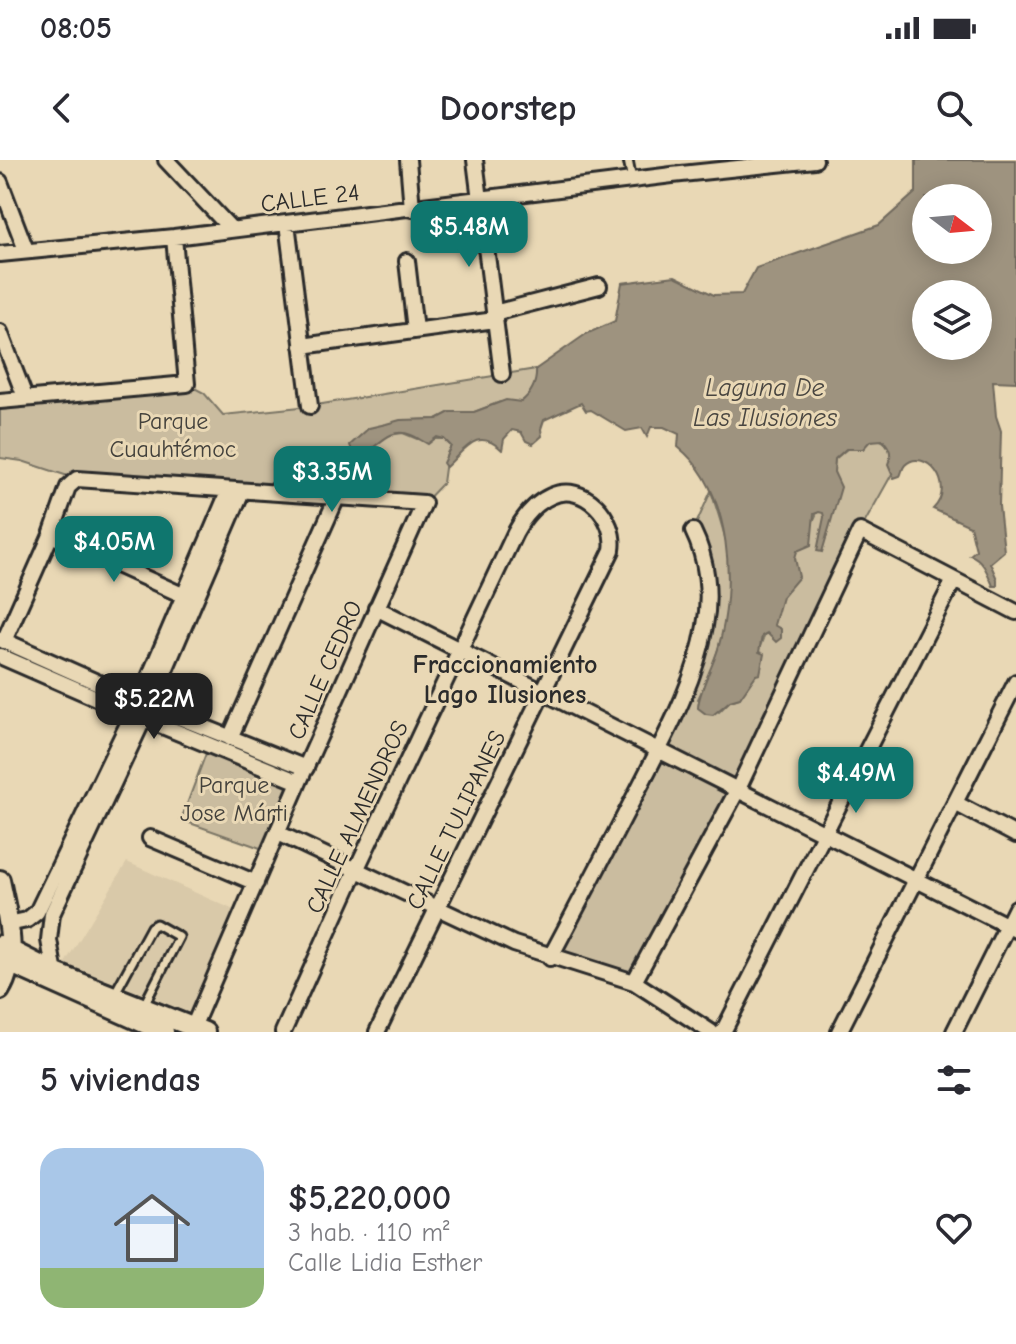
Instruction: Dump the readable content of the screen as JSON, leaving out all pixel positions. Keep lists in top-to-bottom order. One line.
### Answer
{"streets":{"street":["CALLE 24","CALLE CEDRO","CALLE ALMENDROS","CALLE TULIPANES"]},"crossings":[["CALLE ALMENDROS","CALLE TULIPANES"]],"districts":["Fraccionamiento Lago Ilusiones"],"water":["Laguna De Las Ilusiones"],"parks":["Parque Cuauhtémoc","Parque Jose Márti"],"north":"right","page":{"status":"08:05","header":"Doorstep","price":["$5.48M","$3.35M","$4.05M","$5.22M","$4.49M"],"heading":"5 viviendas","list":[{"name":"$5,220,000","note":"3 hab. · 110 m² · Calle Lidia Esther"}]}}
